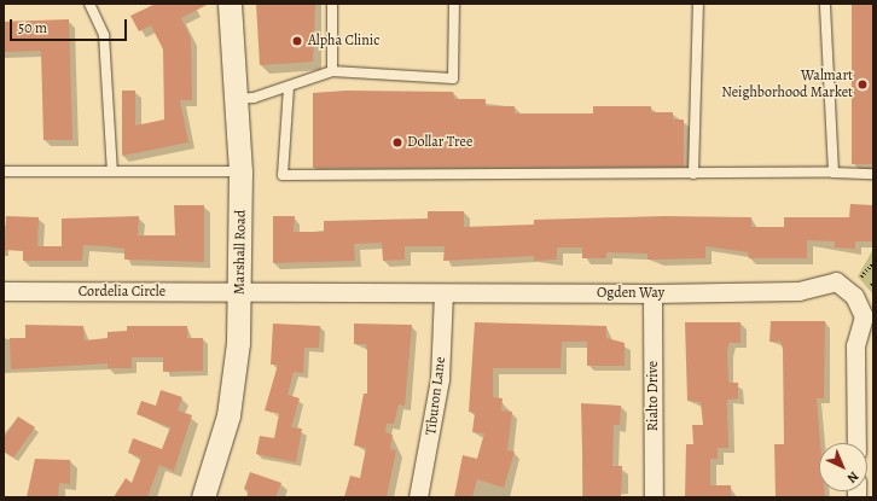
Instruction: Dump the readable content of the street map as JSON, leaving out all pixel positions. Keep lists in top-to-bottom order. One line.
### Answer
{"streets":{"street":["Marshall Road","Cordelia Circle","Ogden Way","Tiburon Lane","Rialto Drive"]},"crossings":[["Marshall Road","Cordelia Circle"],["Marshall Road","Ogden Way"],["Cordelia Circle","Ogden Way"],["Ogden Way","Tiburon Lane"],["Ogden Way","Rialto Drive"]],"places":["Alpha Clinic","Walmart Neighborhood Market","Dollar Tree"],"scale_bar":"50 m","north":"bottom right"}
